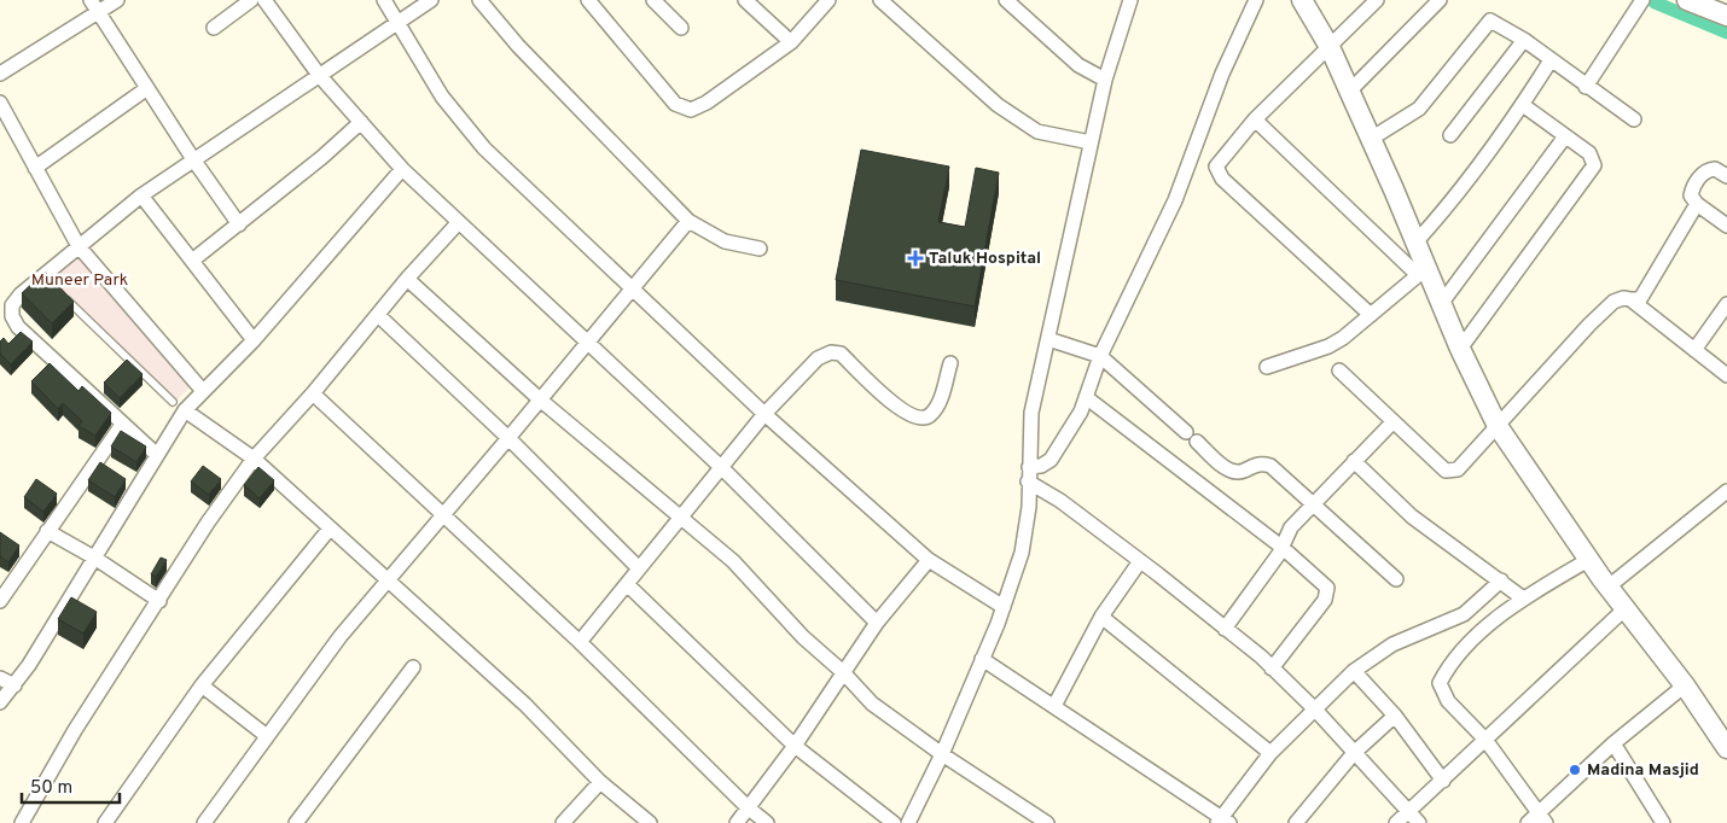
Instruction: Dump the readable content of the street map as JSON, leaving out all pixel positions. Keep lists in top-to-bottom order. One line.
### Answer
{"parks":["Muneer Park"],"places":{"health":["Taluk Hospital"],"other":["Madina Masjid"]},"scale_bar":"50 m"}
